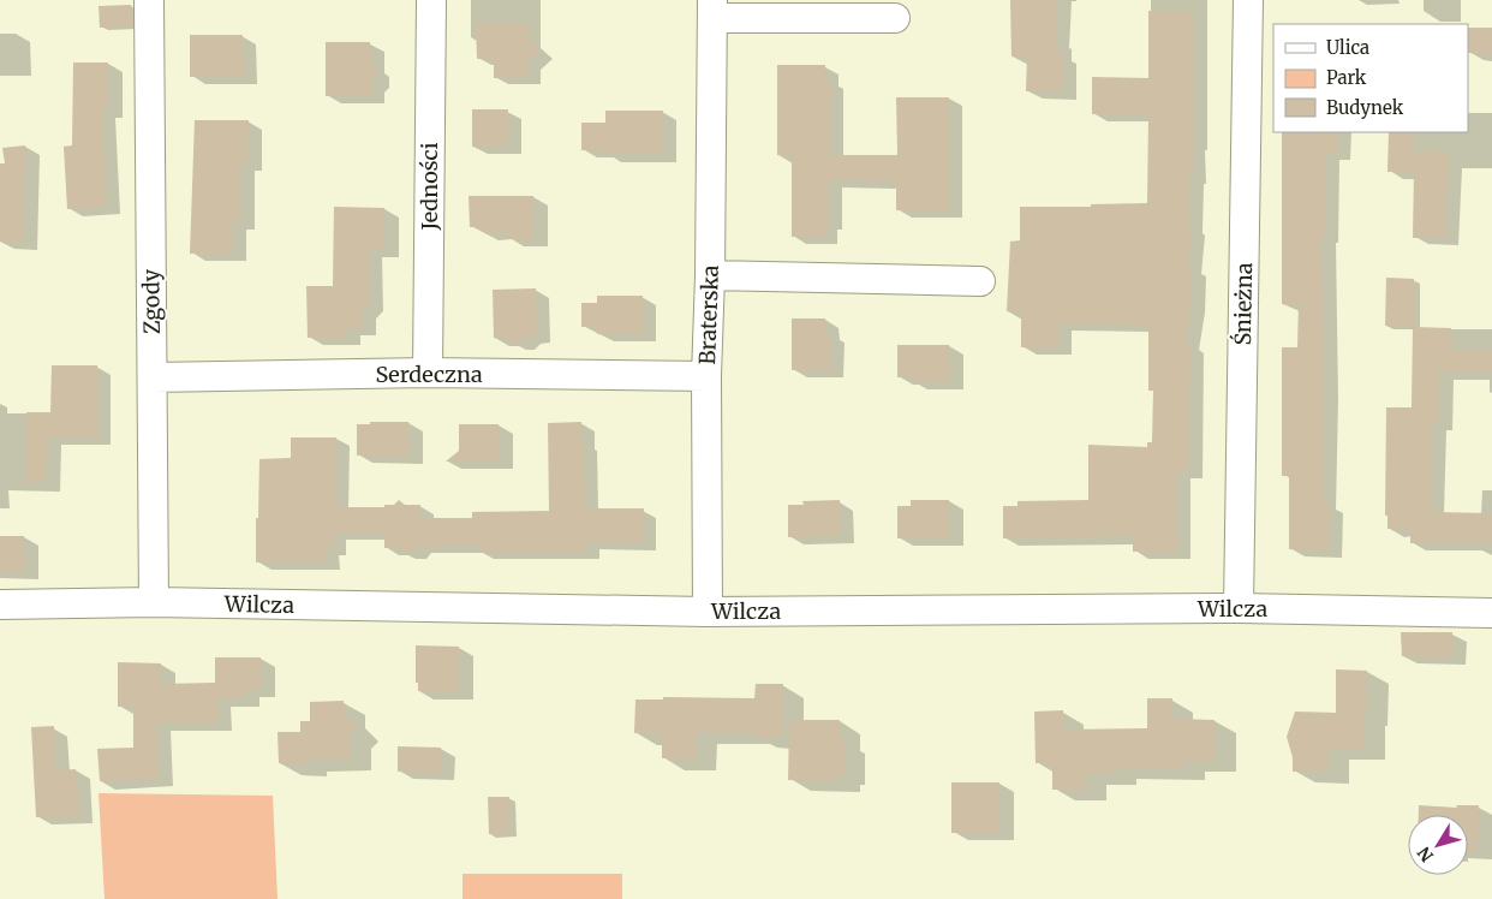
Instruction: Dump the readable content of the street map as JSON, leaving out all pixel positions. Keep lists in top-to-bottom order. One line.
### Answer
{"streets":{"street":["Jedności","Zgody","Śnieżna","Braterska","Serdeczna","Wilcza"]},"crossings":[["Jedności","Serdeczna"],["Zgody","Serdeczna"],["Zgody","Wilcza"],["Śnieżna","Wilcza"],["Braterska","Serdeczna"],["Braterska","Wilcza"]],"legend":["Ulica","Park","Budynek"],"north":"bottom left"}
